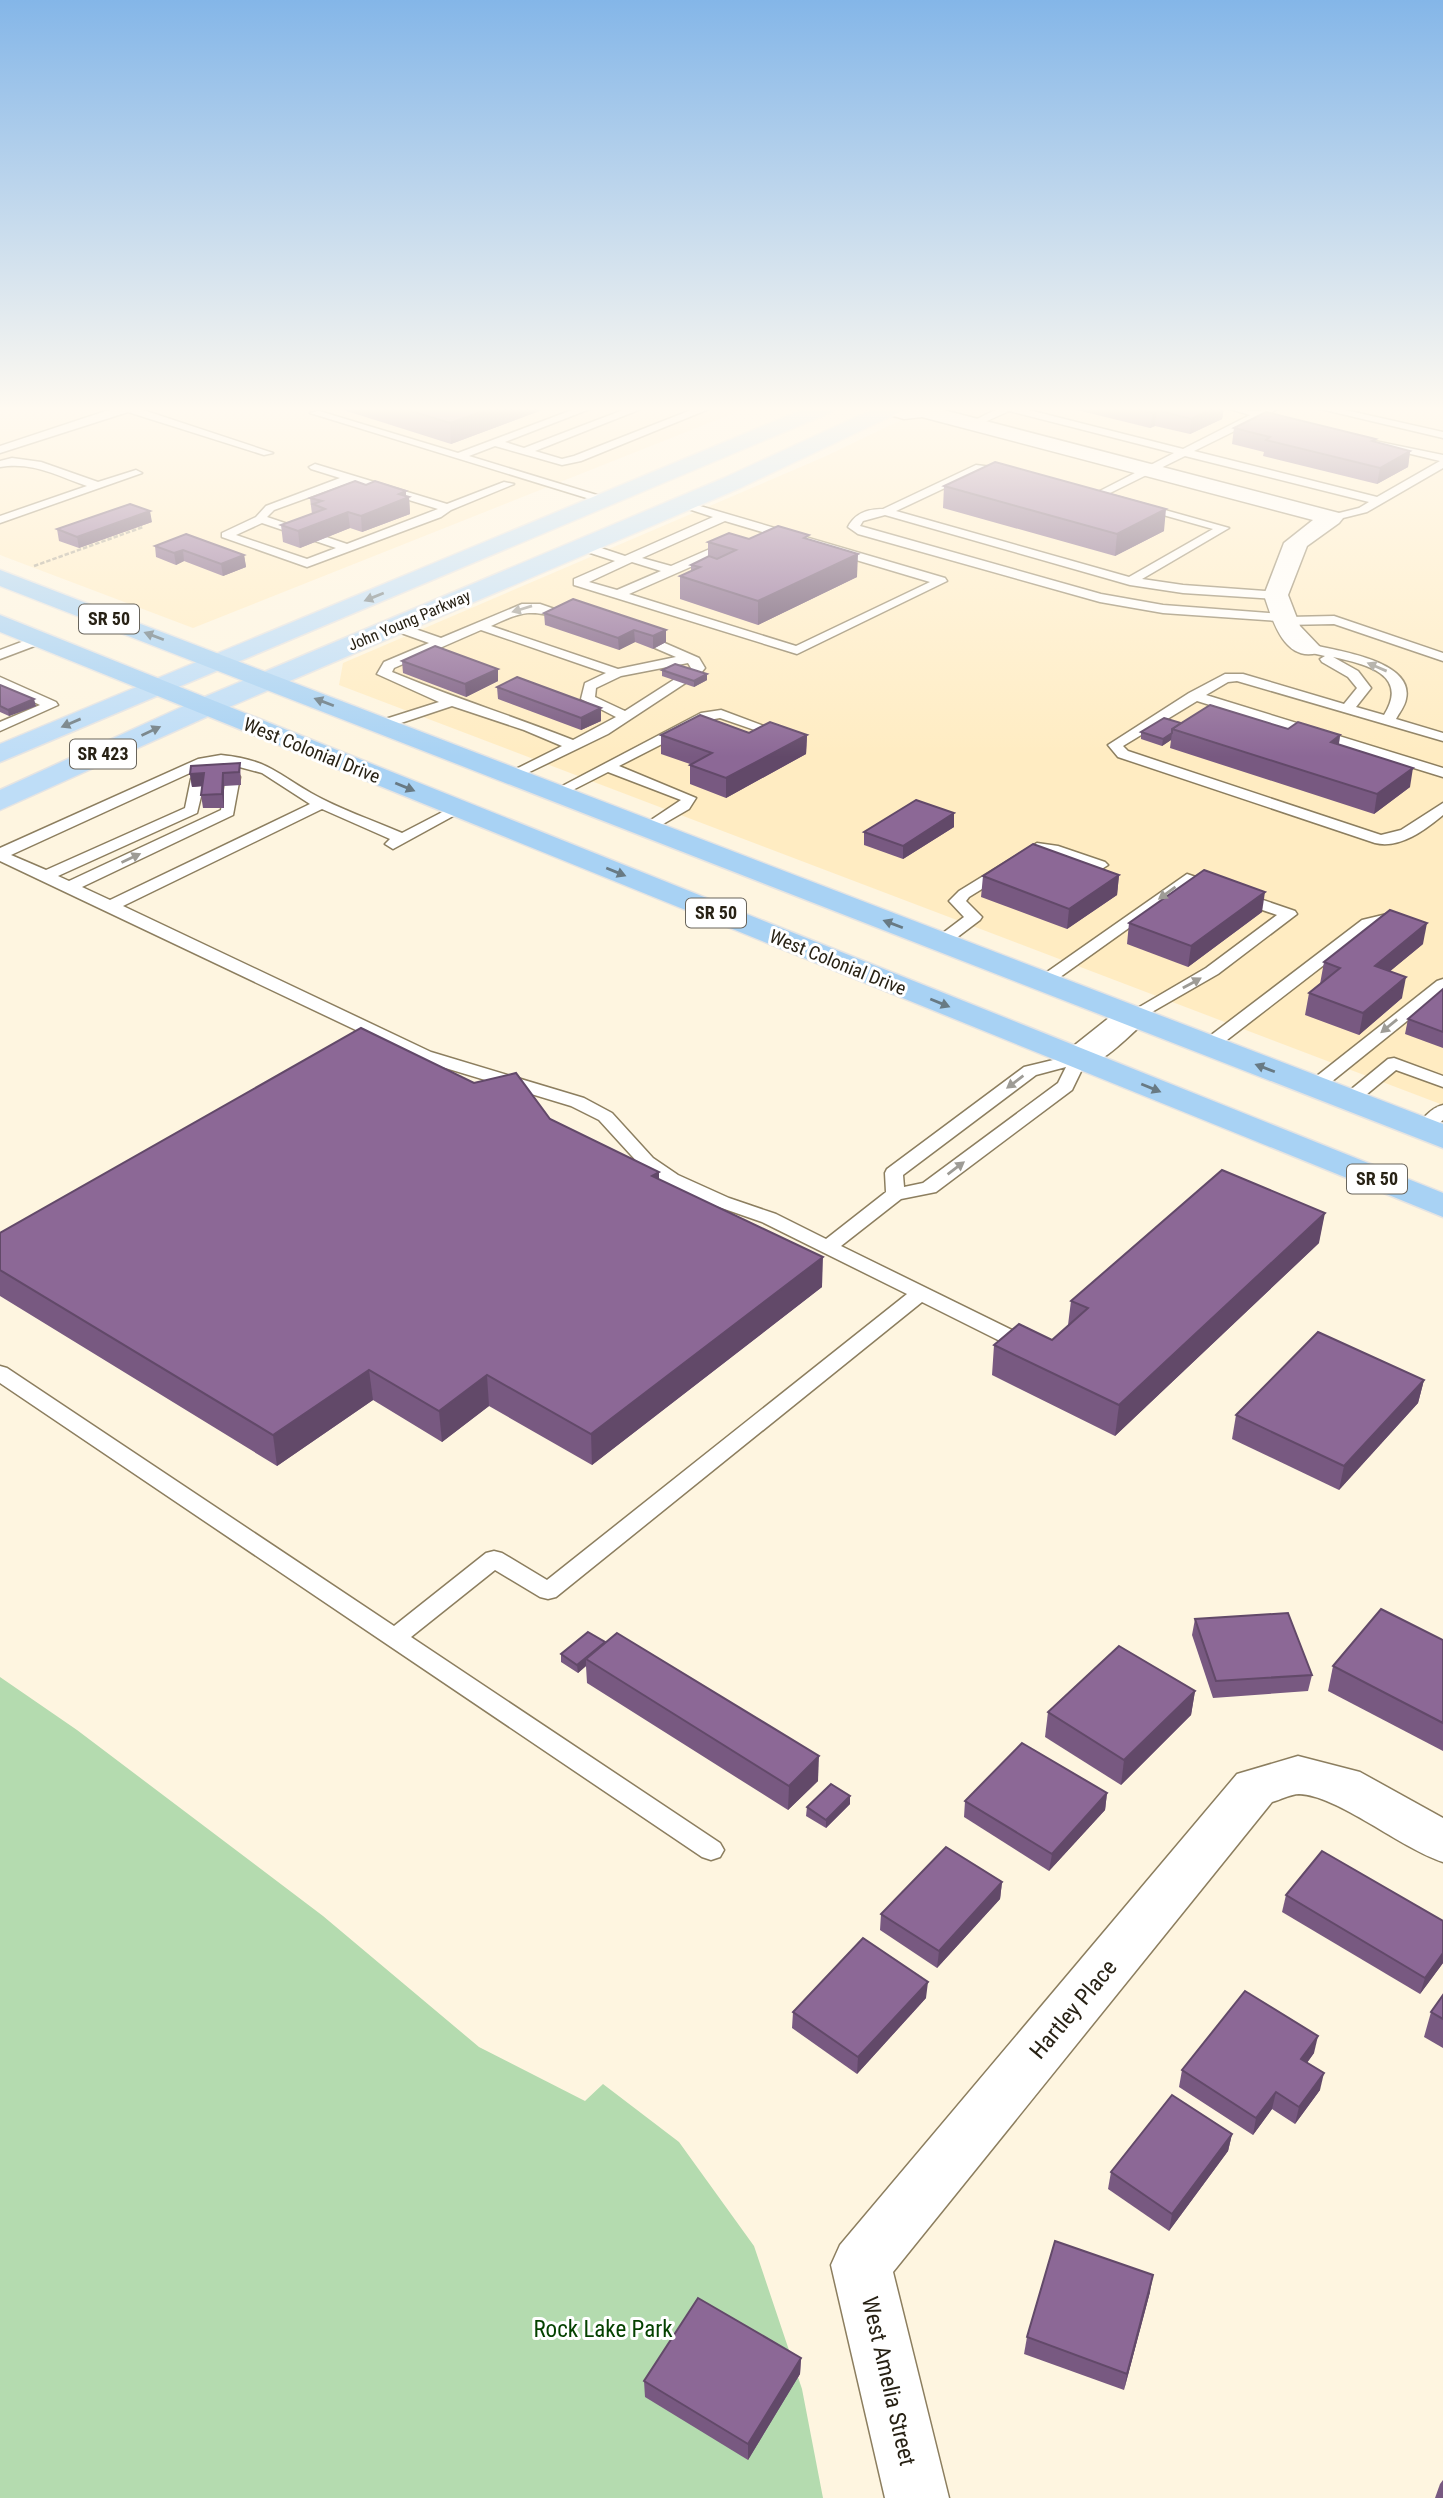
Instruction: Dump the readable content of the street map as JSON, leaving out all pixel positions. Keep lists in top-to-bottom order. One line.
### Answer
{"streets":{"highway":["SR 50","West Colonial Drive"],"main road":["John Young Parkway","SR 423"],"street":["Hartley Place","West Amelia Street"]},"crossings":[["SR 50","John Young Parkway"],["John Young Parkway","West Colonial Drive"],["Hartley Place","West Amelia Street"]],"parks":["Rock Lake Park"]}
